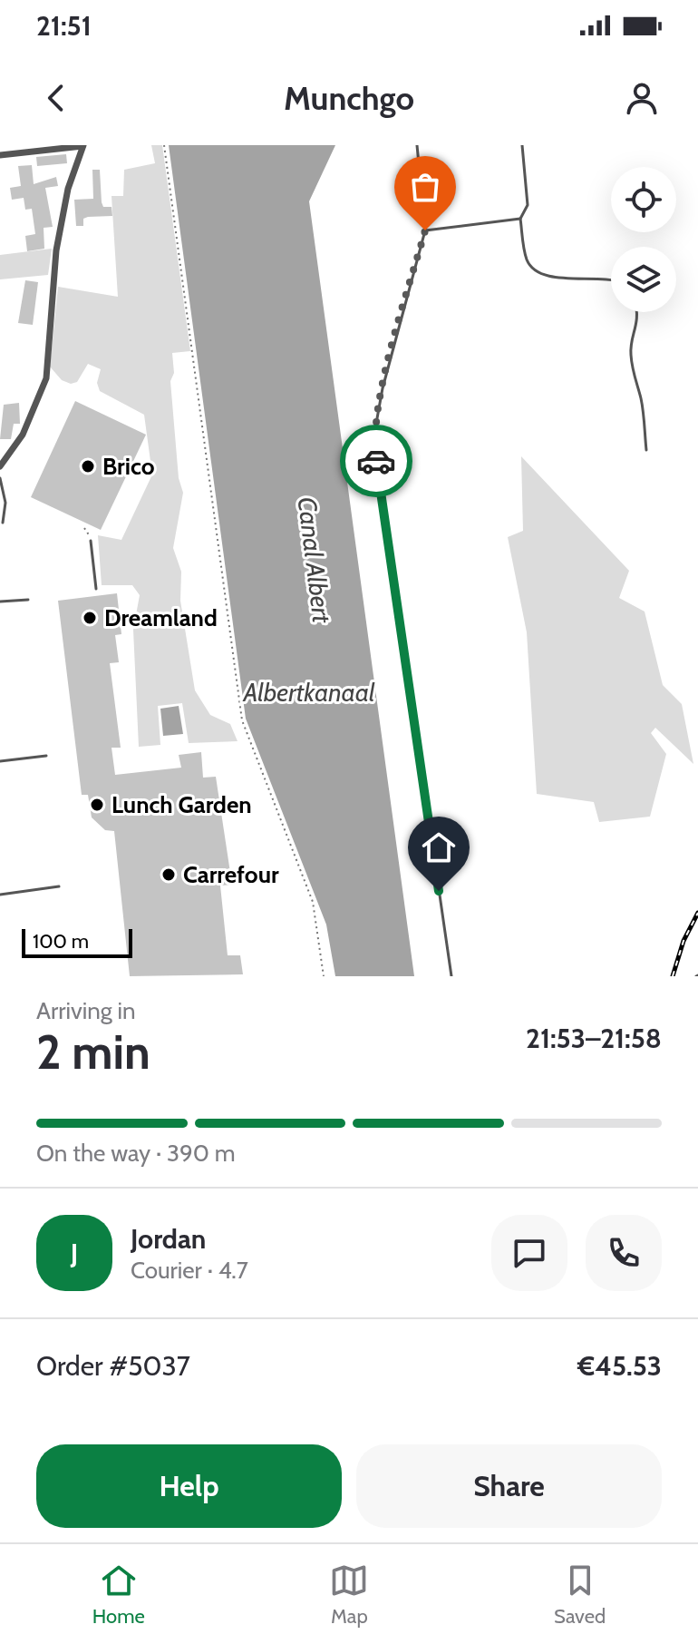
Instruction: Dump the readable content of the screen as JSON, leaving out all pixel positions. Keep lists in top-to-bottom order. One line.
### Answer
{"water":["Canal Albert","Albertkanaal"],"places":["Brico","Dreamland","Lunch Garden","Carrefour"],"scale_bar":"100 m","page":{"status":"21:51","header":"Munchgo","scale":"100 m","heading":["2 min","Arriving in","21:53–21:58"],"panel":["Jordan","Courier · 4.7","Order #5037","€45.53"],"bar":"On the way · 390 m","round":"J","buttons":["Help","Share"],"tabs":["Home","Map","Saved"]}}
